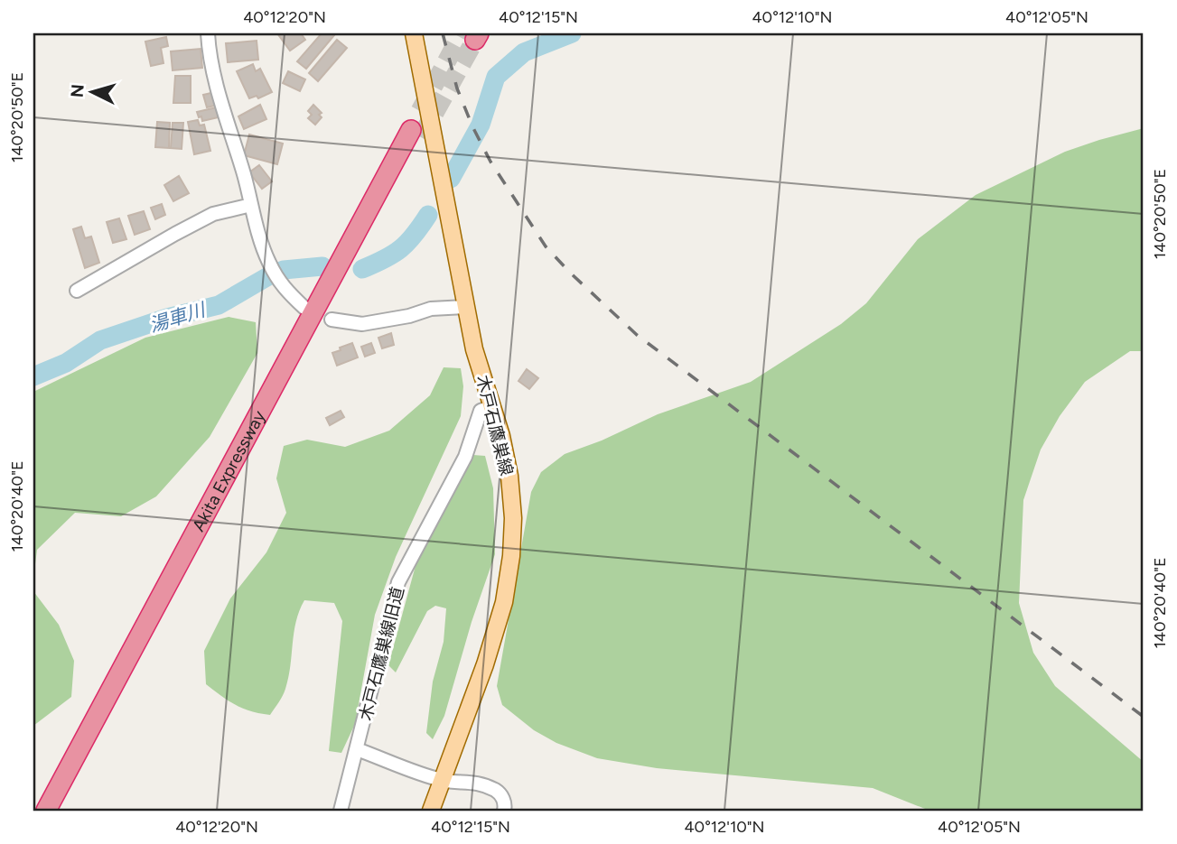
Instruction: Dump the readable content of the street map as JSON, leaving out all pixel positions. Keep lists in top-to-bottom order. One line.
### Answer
{"streets":{"highway":["Akita Expressway"],"main road":["木戸石鷹巣線"],"street":["木戸石鷹巣線旧道"]},"crossings":[["木戸石鷹巣線","木戸石鷹巣線旧道"]],"water":["湯車川"],"north":"left","coordinates":["40°12'20\"N","40°12'15\"N","40°12'10\"N","40°12'05\"N","140°20'50\"E","140°20'40\"E"]}
